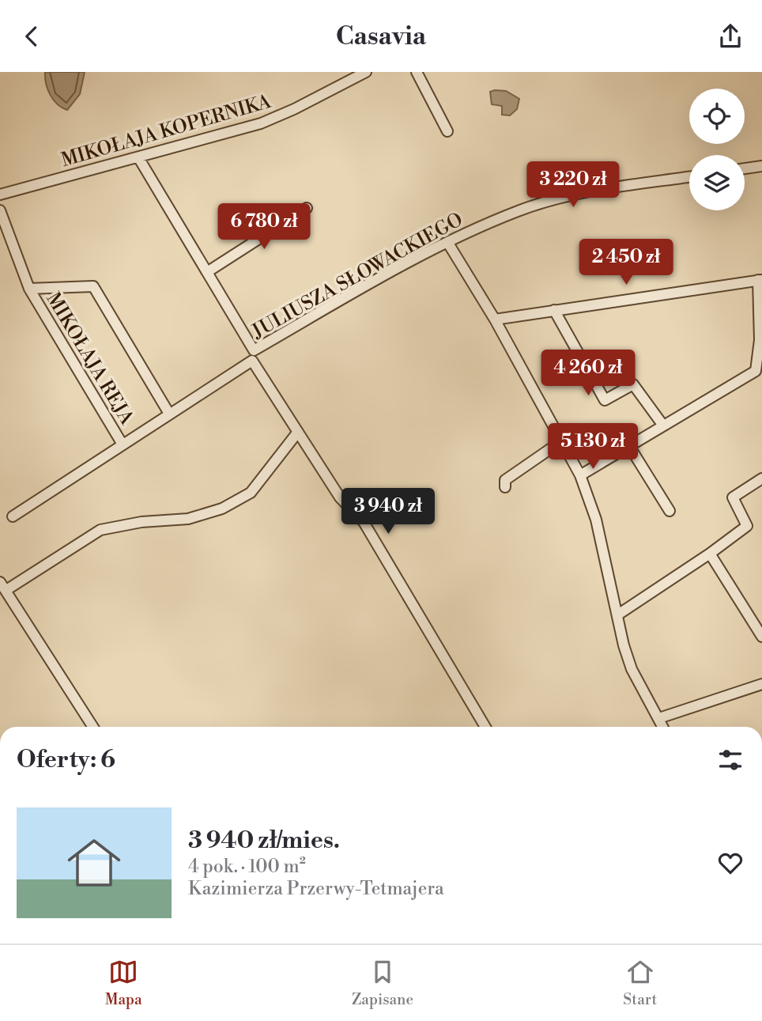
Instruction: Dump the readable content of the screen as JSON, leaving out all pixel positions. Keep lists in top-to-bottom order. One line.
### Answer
{"streets":{"street":["MIKOŁAJA KOPERNIKA","JULIUSZA SŁOWACKIEGO","MIKOŁAJA REJA"]},"crossings":[["JULIUSZA SŁOWACKIEGO","MIKOŁAJA REJA"]],"page":{"header":"Casavia","price":["3 220 zł","6 780 zł","2 450 zł","4 260 zł","5 130 zł","3 940 zł"],"heading":"Oferty: 6","list":[{"name":"3 940 zł/mies.","note":"4 pok. · 100 m² · Kazimierza Przerwy-Tetmajera"}],"tabs":["Mapa","Zapisane","Start"]}}
